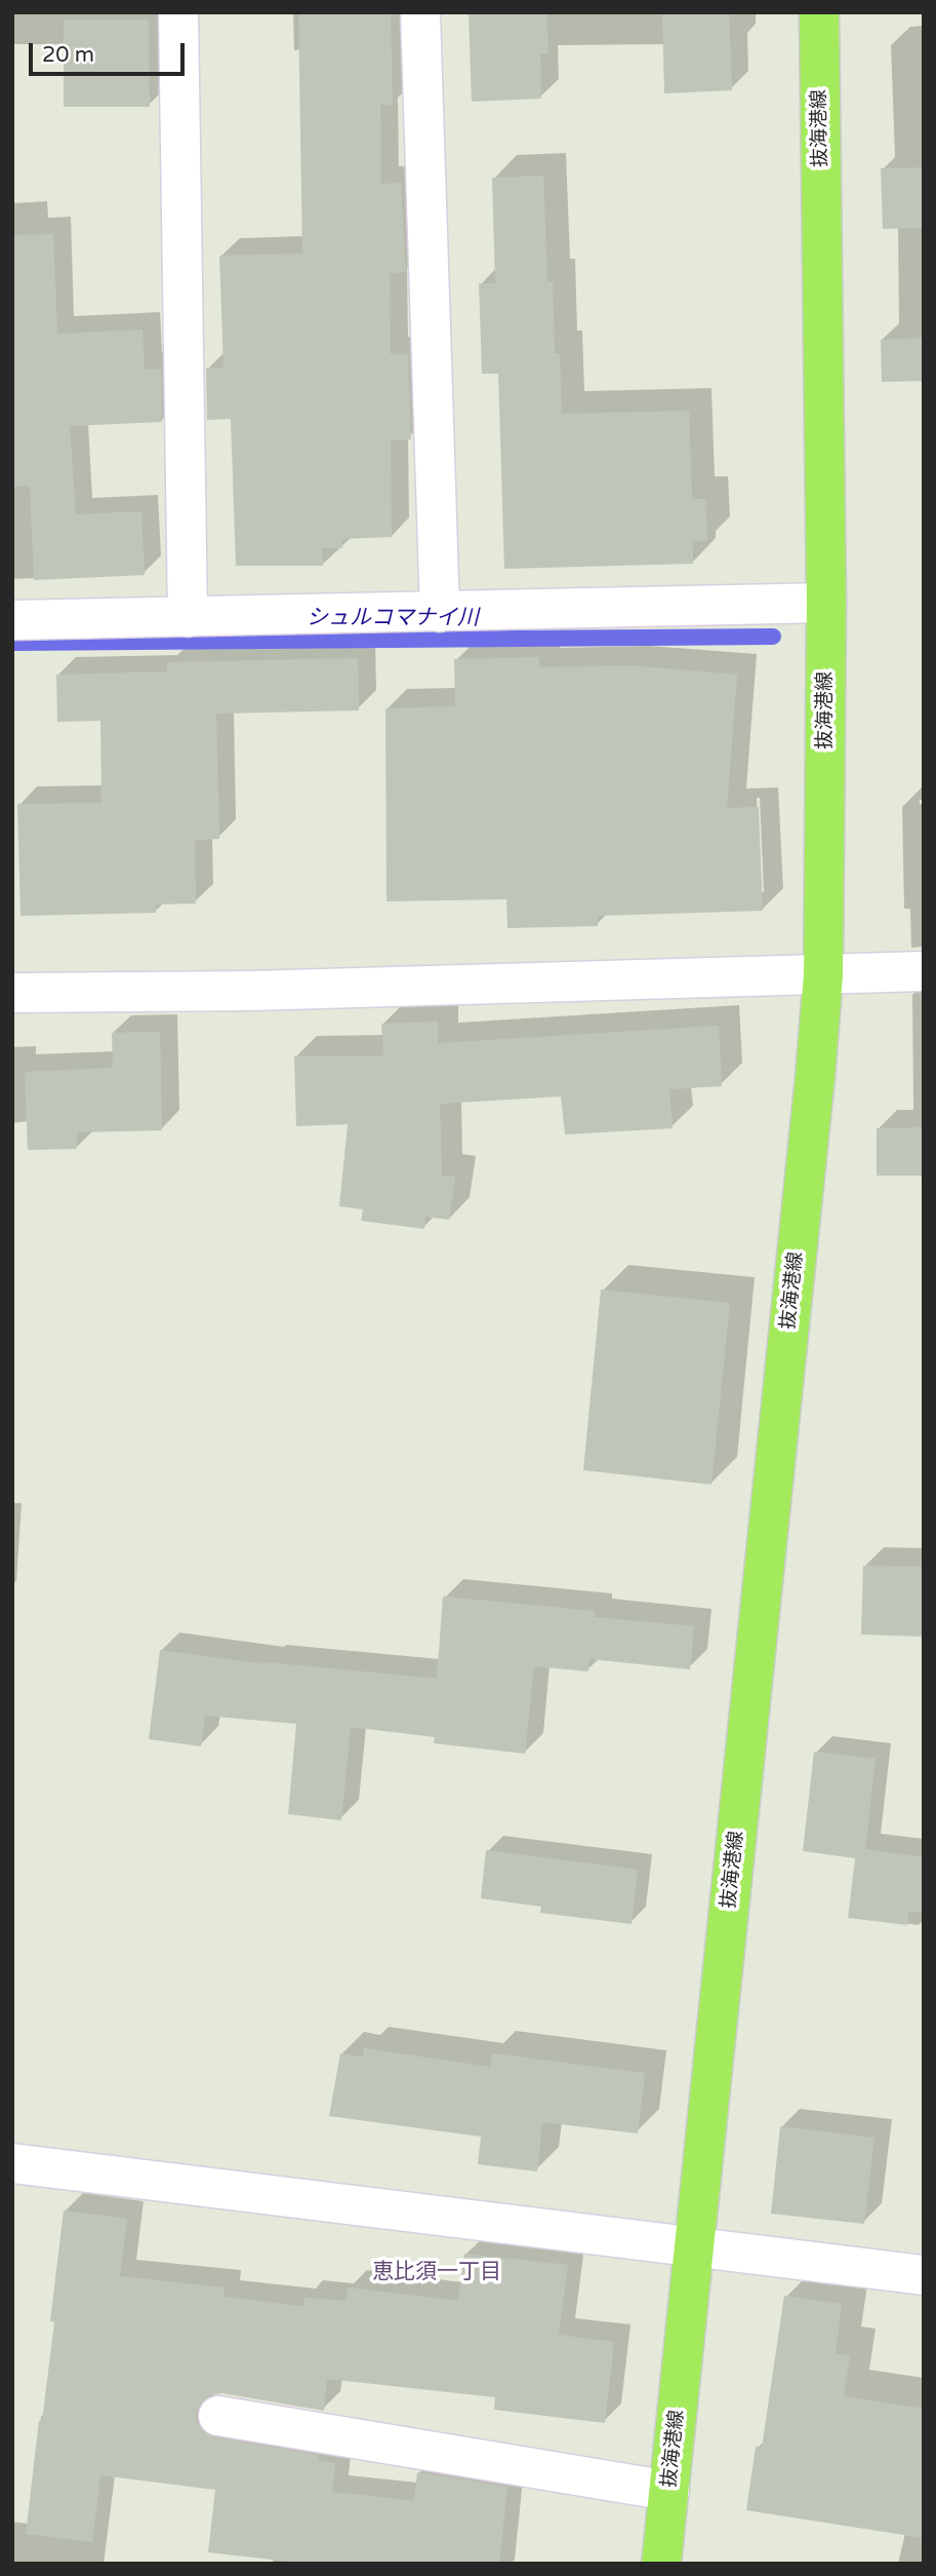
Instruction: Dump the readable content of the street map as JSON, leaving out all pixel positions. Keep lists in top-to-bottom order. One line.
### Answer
{"streets":{"main road":["抜海港線"]},"districts":["恵比須一丁目"],"water":["シュルコマナイ川"],"scale_bar":"20 m"}
